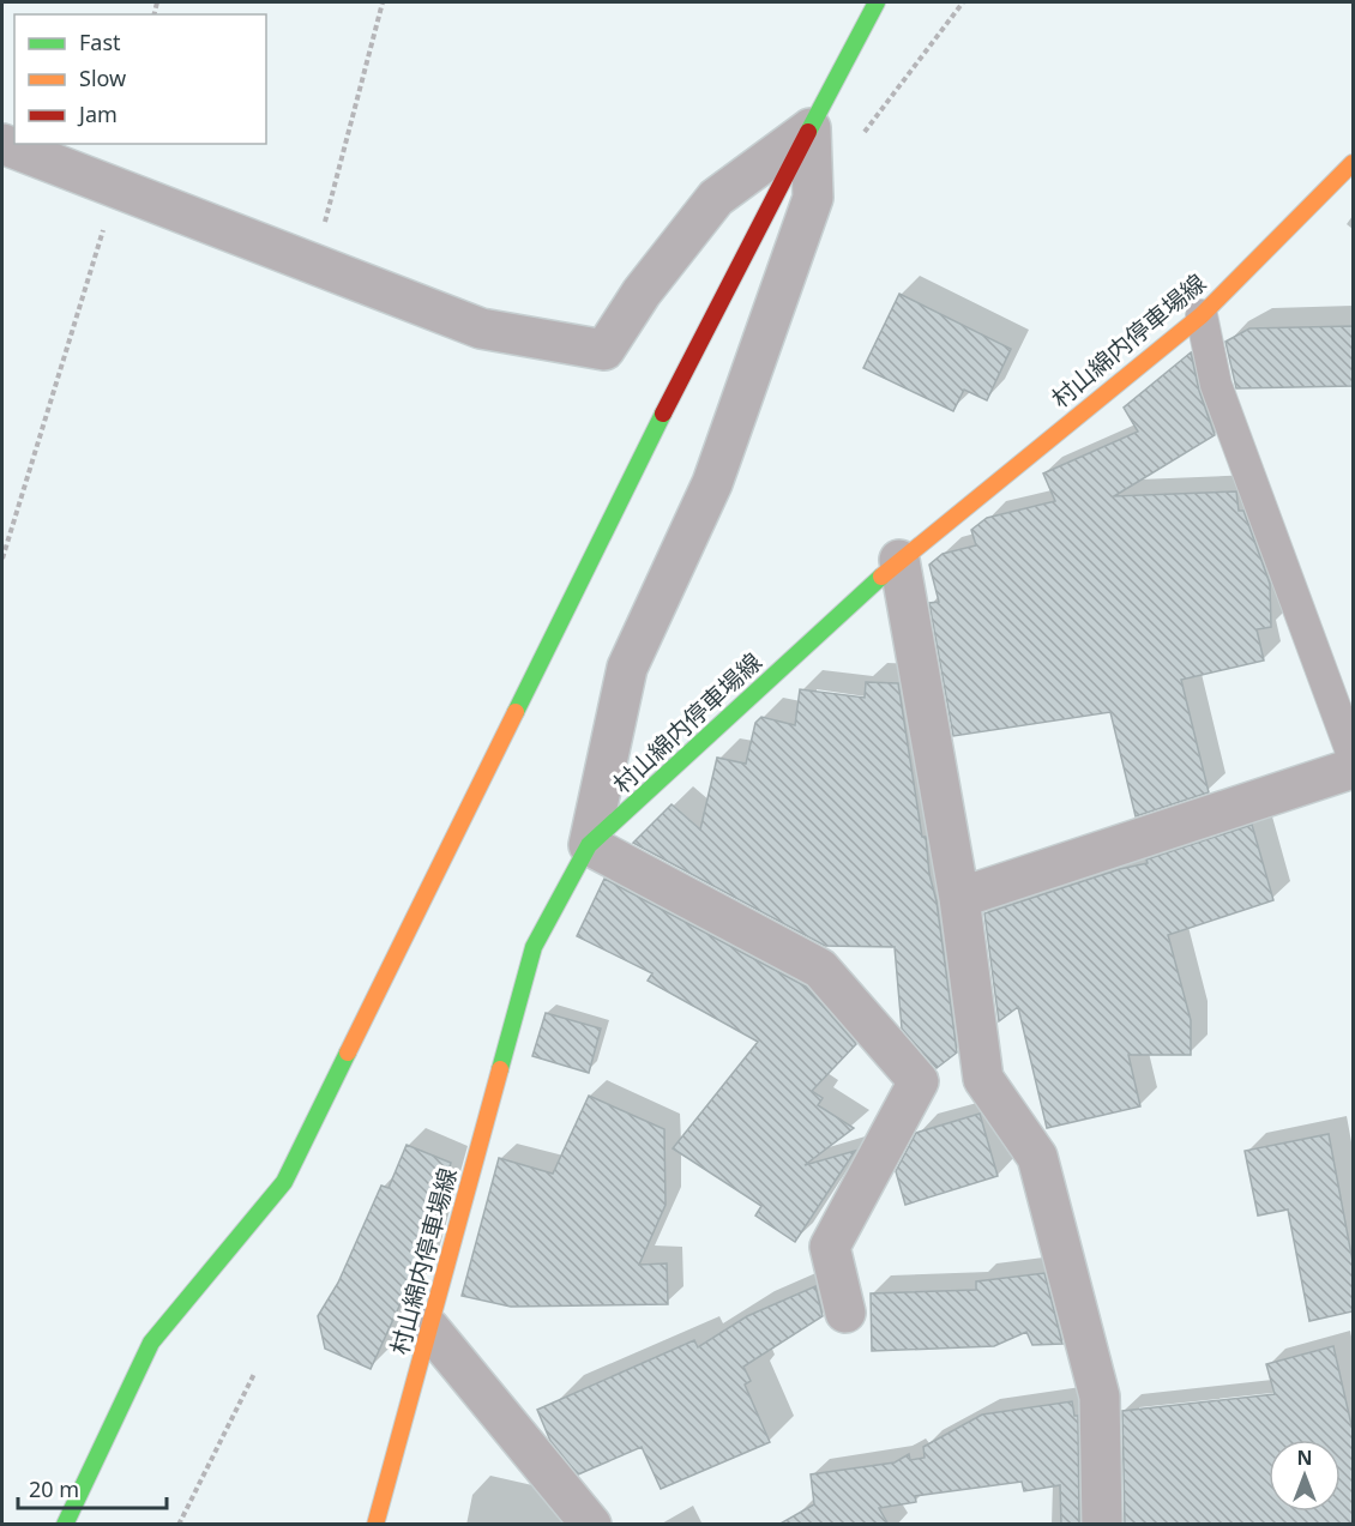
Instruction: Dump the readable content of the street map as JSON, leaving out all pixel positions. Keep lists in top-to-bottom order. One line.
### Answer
{"streets":{"main road":["村山綿内停車場線"]},"legend":["Fast","Slow","Jam"],"scale_bar":"20 m","north":"top"}
